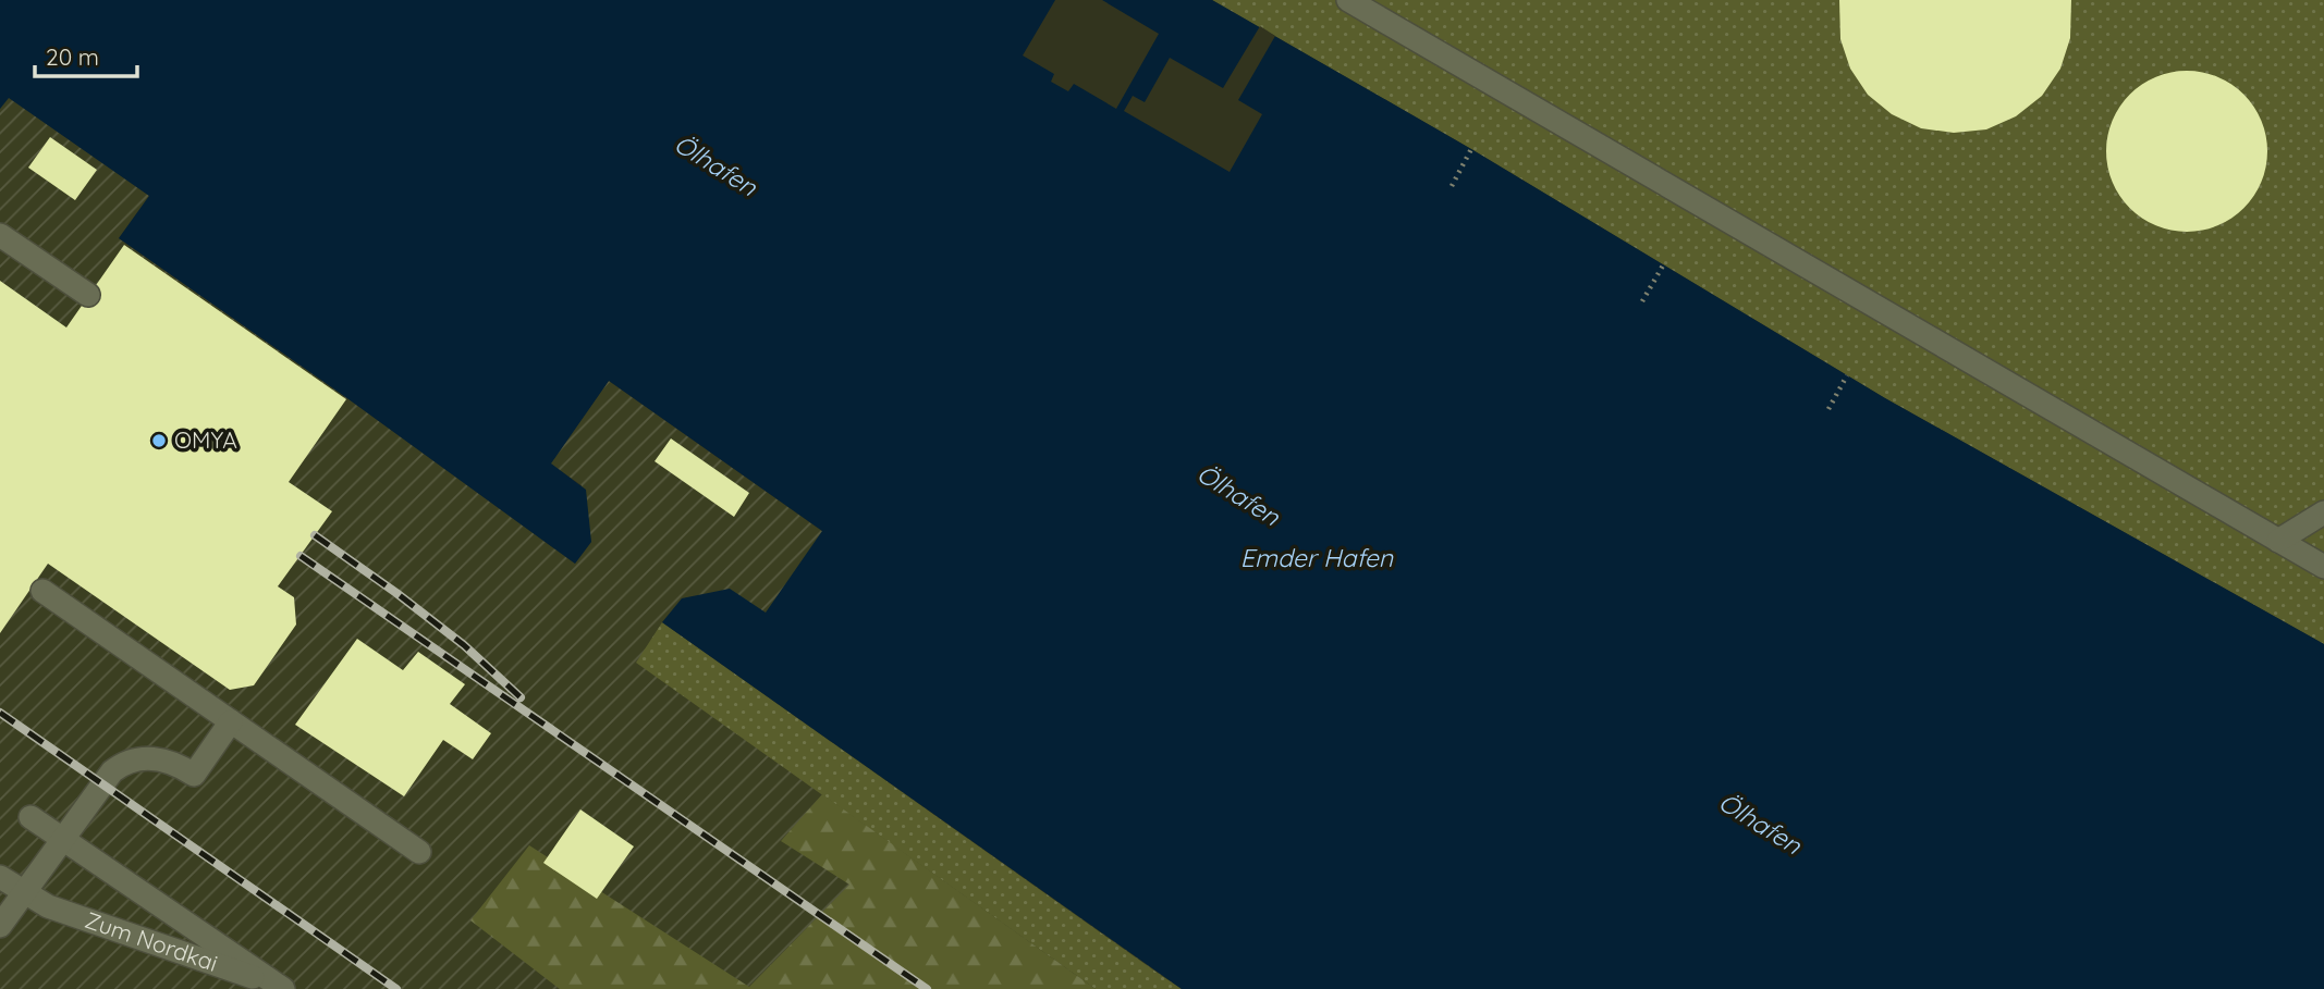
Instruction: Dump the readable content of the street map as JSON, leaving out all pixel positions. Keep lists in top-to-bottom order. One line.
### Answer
{"streets":{"street":["Zum Nordkai"]},"water":["Ölhafen","Emder Hafen"],"places":["OMYA"],"scale_bar":"20 m"}
